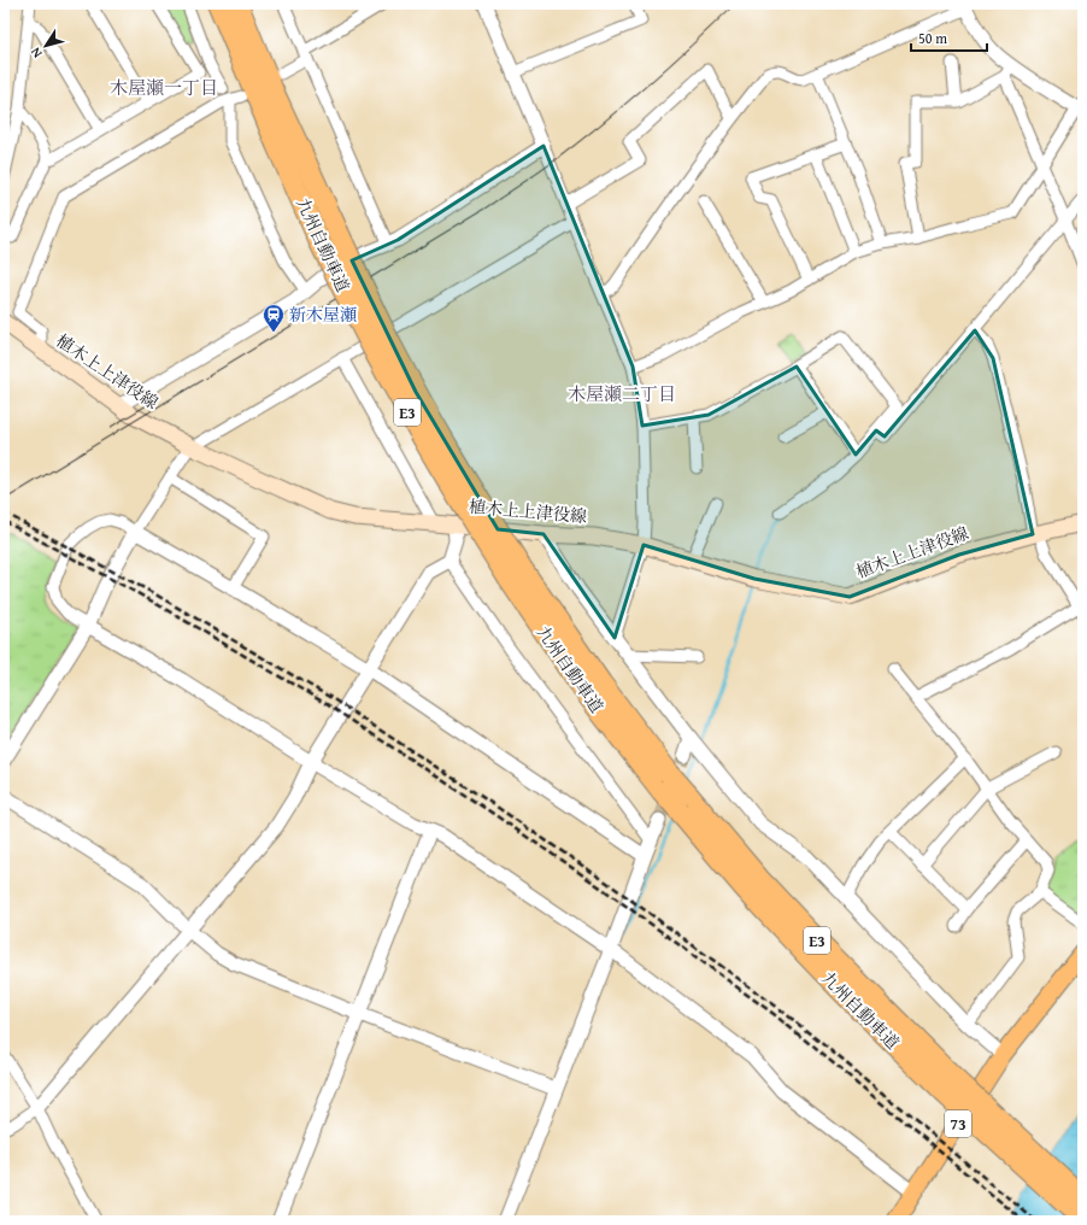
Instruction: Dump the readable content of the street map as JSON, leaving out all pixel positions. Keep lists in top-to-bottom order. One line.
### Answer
{"streets":{"highway":["九州自動車道","E3"],"main road":["植木上上津役線","73"]},"districts":["木屋瀬一丁目","木屋瀬二丁目"],"places":{"station":["新木屋瀬"]},"scale_bar":"50 m","north":"bottom left"}
